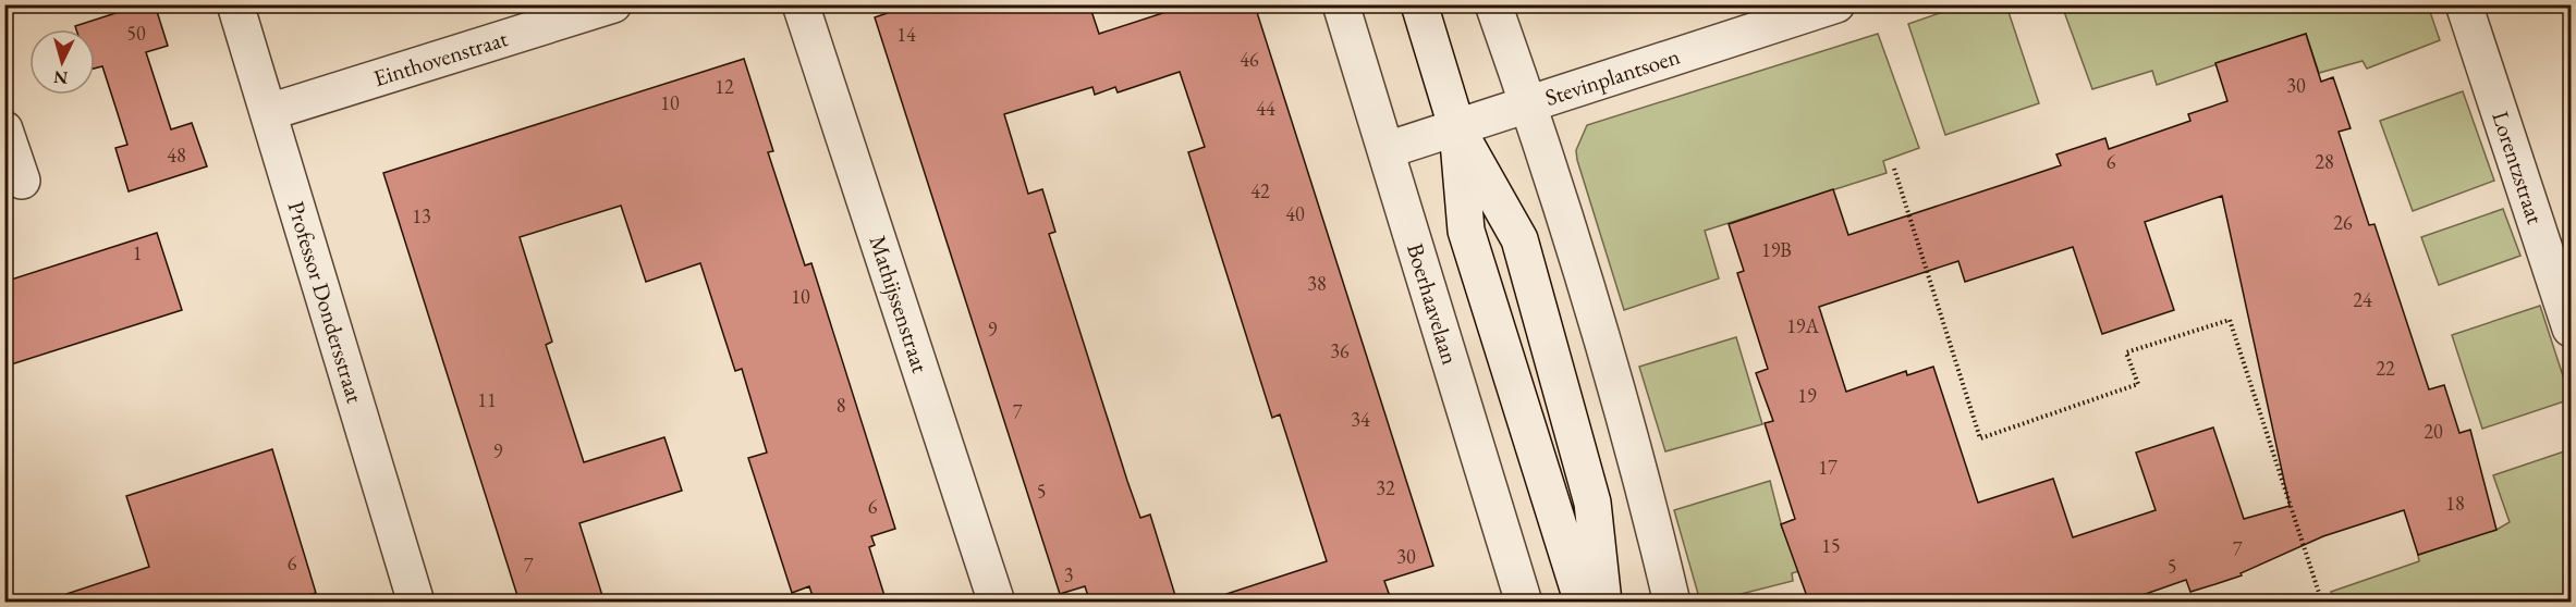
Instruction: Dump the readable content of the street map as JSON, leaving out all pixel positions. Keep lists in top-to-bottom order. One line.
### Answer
{"streets":{"street":["Einthovenstraat","Stevinplantsoen","Lorentzstraat","Professor Dondersstraat","Mathijssenstraat","Boerhaavelaan"]},"crossings":[["Einthovenstraat","Professor Dondersstraat"],["Stevinplantsoen","Boerhaavelaan"]],"house_numbers":["50","14","46","30","12","10","44","48","6","28","42","40","13","26","19B","1","38","10","24","19A","9","36","22","19","11","8","7","34","20","9","17","32","5","18","6","15","7","30","6","7","5","3"],"north":"bottom"}
